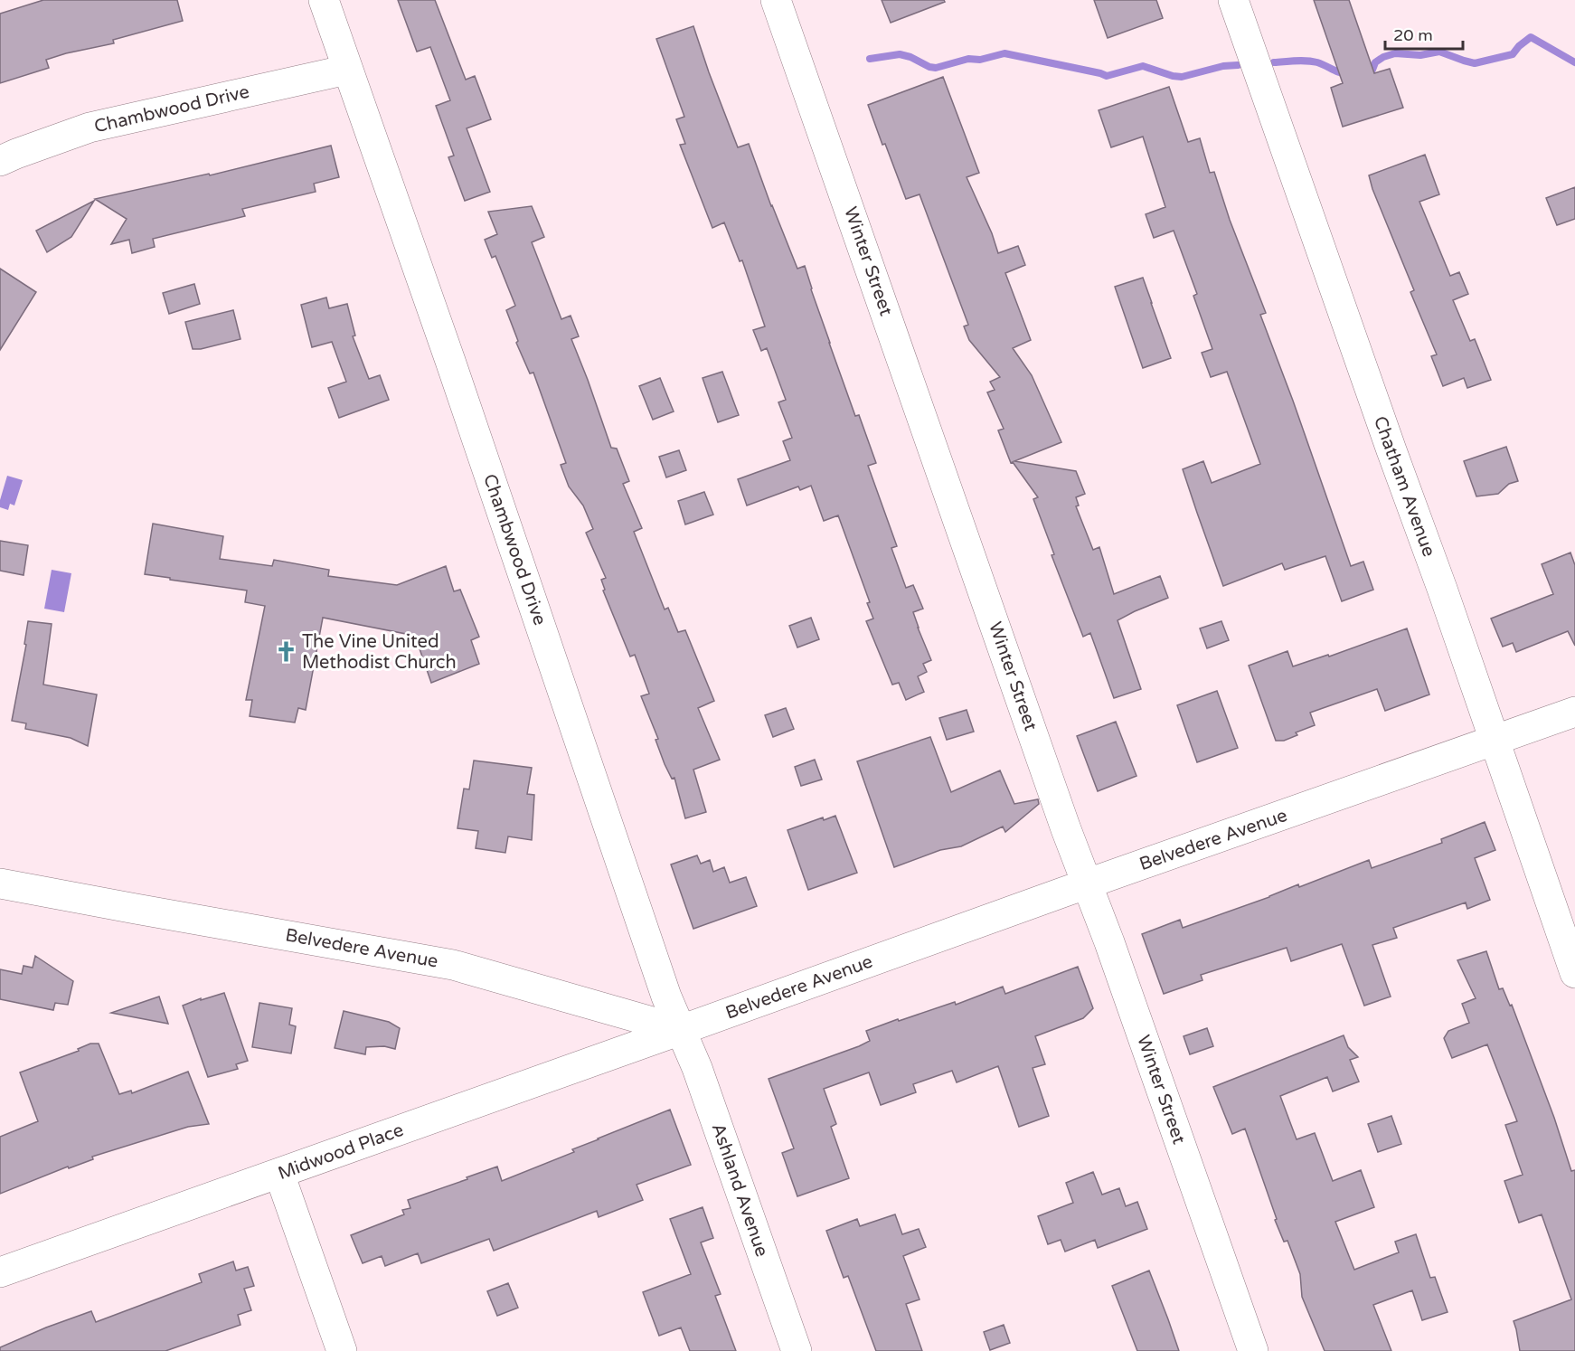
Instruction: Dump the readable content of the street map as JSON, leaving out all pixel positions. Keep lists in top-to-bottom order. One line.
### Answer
{"streets":{"street":["Chambwood Drive","Winter Street","Chatham Avenue","Belvedere Avenue","Midwood Place","Ashland Avenue"]},"crossings":[["Chambwood Drive","Belvedere Avenue"],["Chambwood Drive","Midwood Place"],["Chambwood Drive","Ashland Avenue"],["Winter Street","Belvedere Avenue"],["Chatham Avenue","Belvedere Avenue"],["Belvedere Avenue","Midwood Place"],["Belvedere Avenue","Ashland Avenue"],["Midwood Place","Ashland Avenue"]],"places":{"church":["The Vine United Methodist Church"]},"scale_bar":"20 m"}
